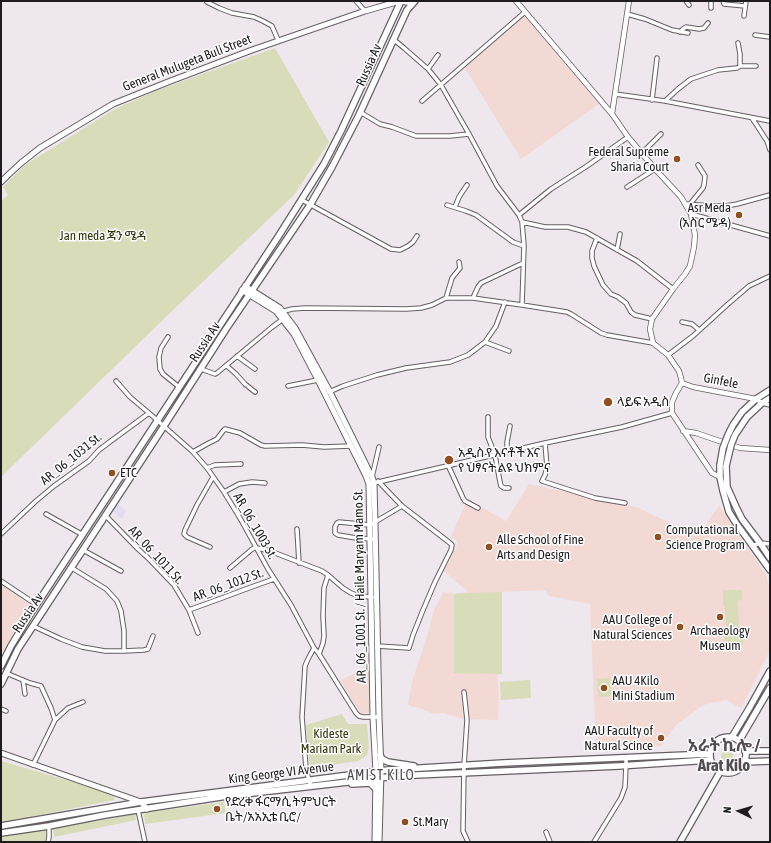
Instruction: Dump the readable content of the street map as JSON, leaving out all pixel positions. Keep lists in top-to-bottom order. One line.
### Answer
{"streets":{"main road":["General Mulugeta Buli Street","Russia Av","AR_06_1001 St. / Haile Maryam Mamo St.","King George VI Avenue"],"street":["Ginfele","AR_06_1031 St.","AR_06_1003 St.","AR_06_1011 St.","AR_06_1012 St."]},"crossings":[["General Mulugeta Buli Street","Russia Av"],["Russia Av","AR_06_1003 St."],["Russia Av","AR_06_1011 St."],["Russia Av","AR_06_1001 St. / Haile Maryam Mamo St."],["AR_06_1003 St.","AR_06_1012 St."],["AR_06_1003 St.","AR_06_1001 St. / Haile Maryam Mamo St."],["AR_06_1011 St.","AR_06_1012 St."],["AR_06_1001 St. / Haile Maryam Mamo St.","King George VI Avenue"]],"districts":["አራት ኪሎ / Arat Kilo","AMIST KILO"],"parks":["Jan meda ጃን ሜዳ","Kideste Mariam Park"],"places":["Federal Supreme Sharia Court","Asr Meda (አስር ሜዳ)","ላይፍ አዲስ","አዲስ የ እናቶች እና የ ህፃናት ልዩ ህክምና","ETC","Computational Science Program","Alle School of Fine Arts and Design","Archaeology Museum","AAU College of Natural Sciences","AAU 4Kilo Mini Stadium","AAU Faculty of Natural Scince","የድረቀ ፋርማሲ ትምህርት ቤት/አአኢቴ ቢሮ/","St.Mary"],"north":"left"}
